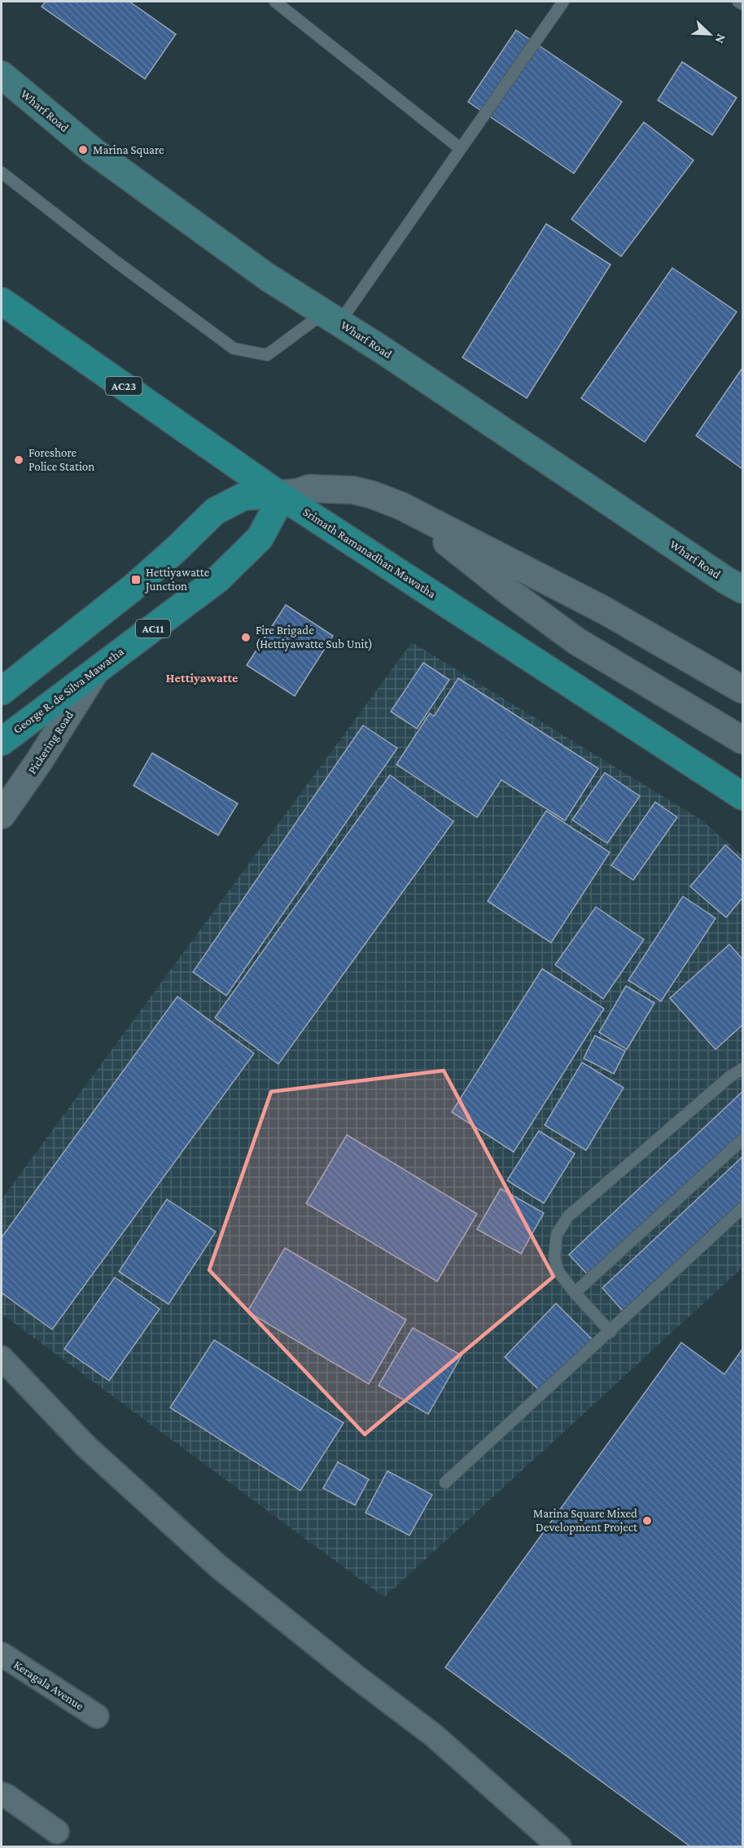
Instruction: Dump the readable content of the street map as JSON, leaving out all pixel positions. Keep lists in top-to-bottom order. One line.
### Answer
{"streets":{"main road":["Wharf Road","AC23","Srimath Ramanadhan Mawatha","AC11","George R. de Silva Mawatha"],"street":["Pickering Road","Keragala Avenue"]},"crossings":[["Srimath Ramanadhan Mawatha","George R. de Silva Mawatha"],["George R. de Silva Mawatha","Pickering Road"]],"districts":["Hettiyawatte"],"places":{"other":["Marina Square","Foreshore Police Station","Fire Brigade (Hettiyawatte Sub Unit)","Marina Square Mixed Development Project"],"transit":["Hettiyawatte Junction"]},"north":"bottom right"}
